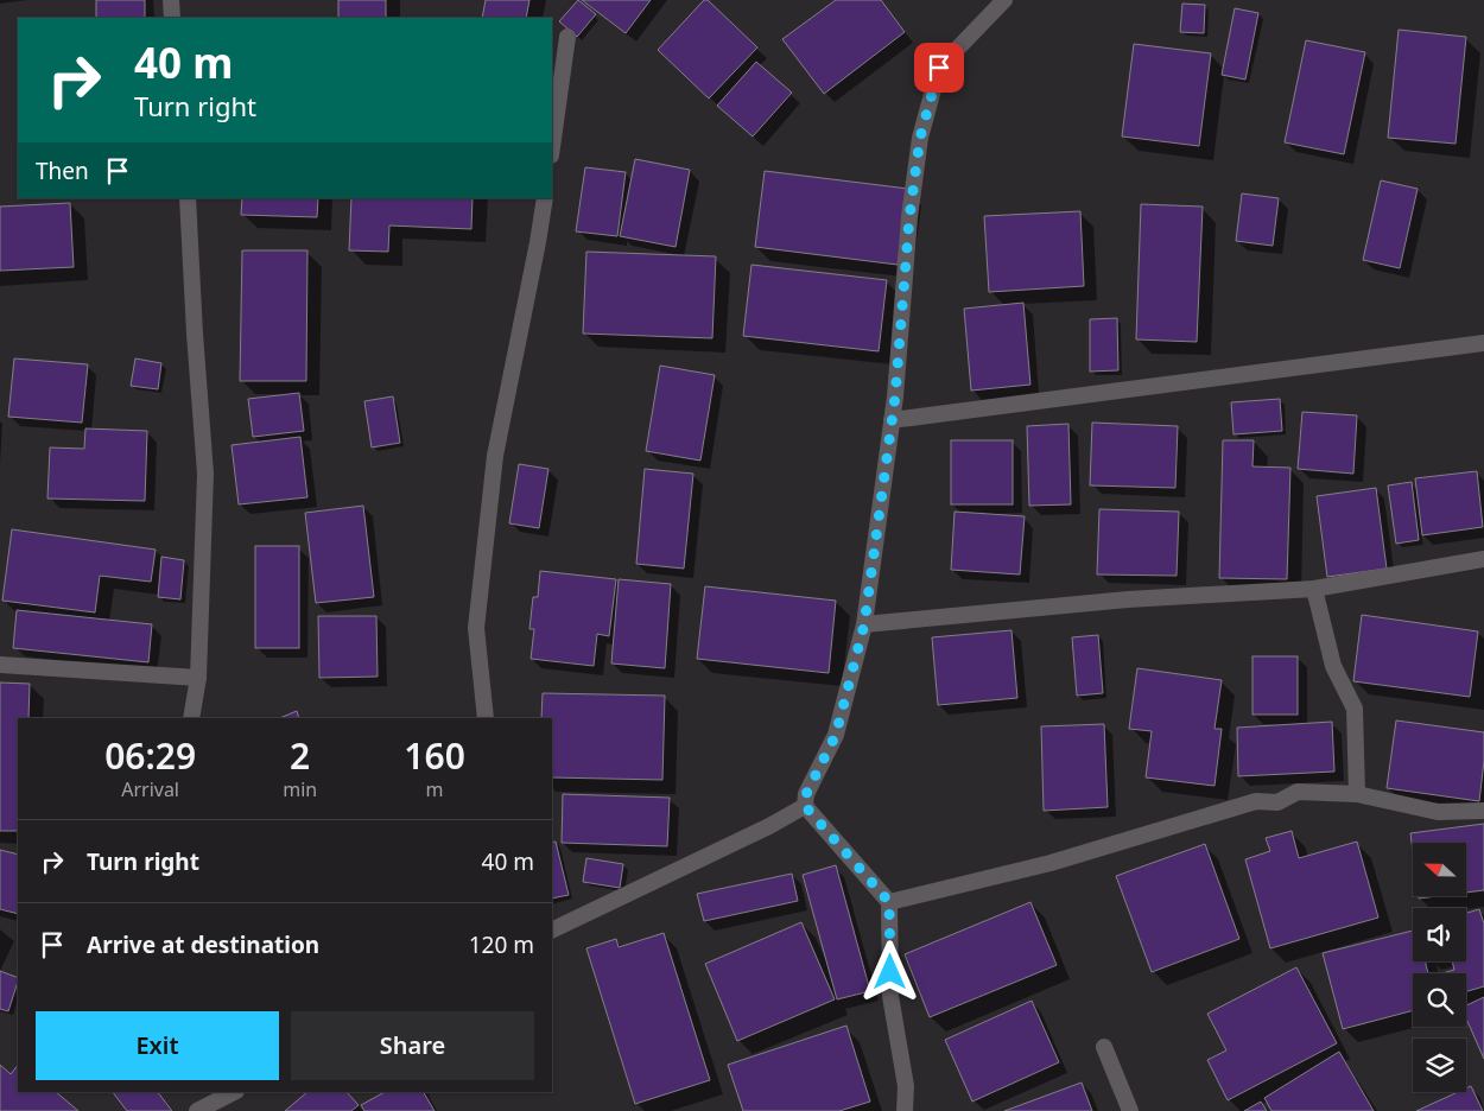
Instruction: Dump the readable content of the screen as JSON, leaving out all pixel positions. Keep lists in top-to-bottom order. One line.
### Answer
{"north":"left","page":{"turn":["40 m","Turn right"],"then":"Then","eta":["06:29","Arrival","2","min","160","m"],"list":[{"name":"Turn right","value":"40 m"},{"name":"Arrive at destination","value":"120 m"}],"buttons":["Exit","Share"]}}
